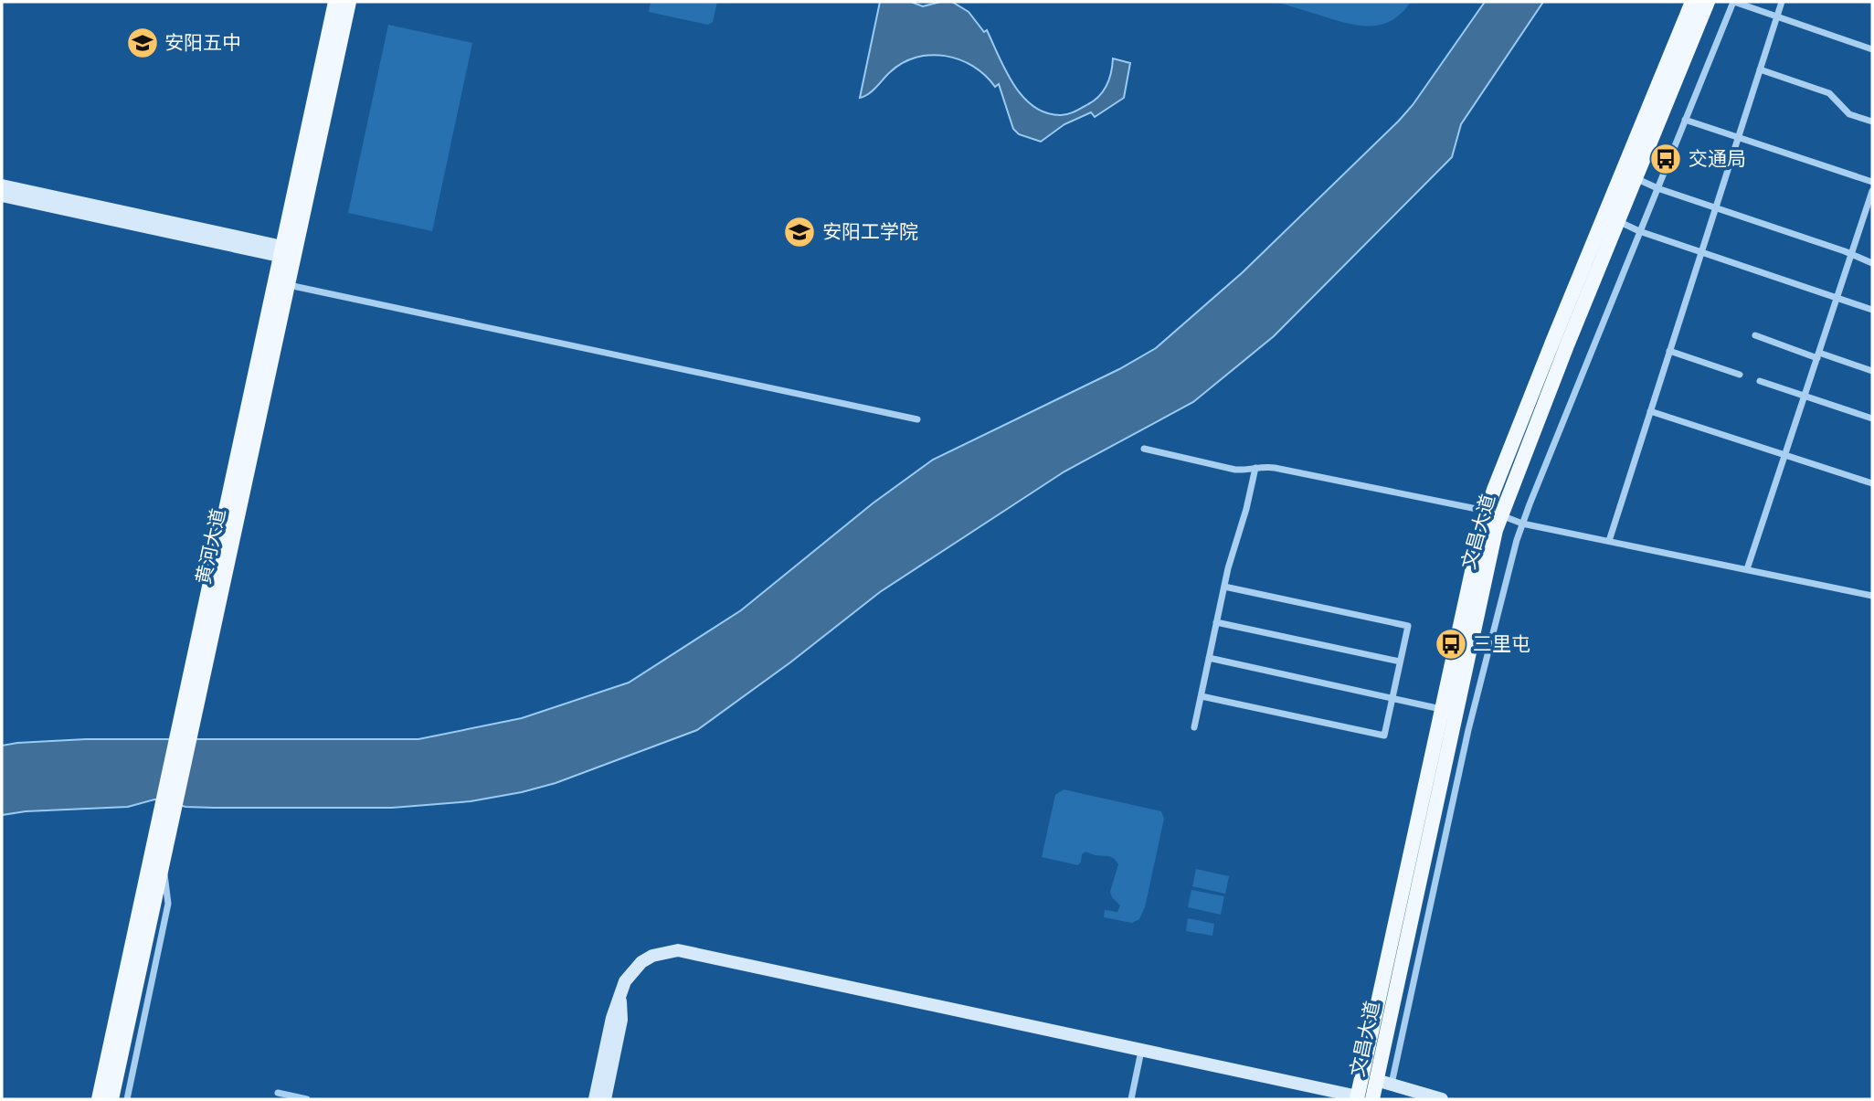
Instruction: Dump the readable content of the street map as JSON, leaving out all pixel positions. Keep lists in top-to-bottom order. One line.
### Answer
{"streets":{"main road":["文昌大道","黄河大道"]},"places":{"school or university":["安阳五中","安阳工学院"],"bus stop":["交通局","三里屯"]}}
